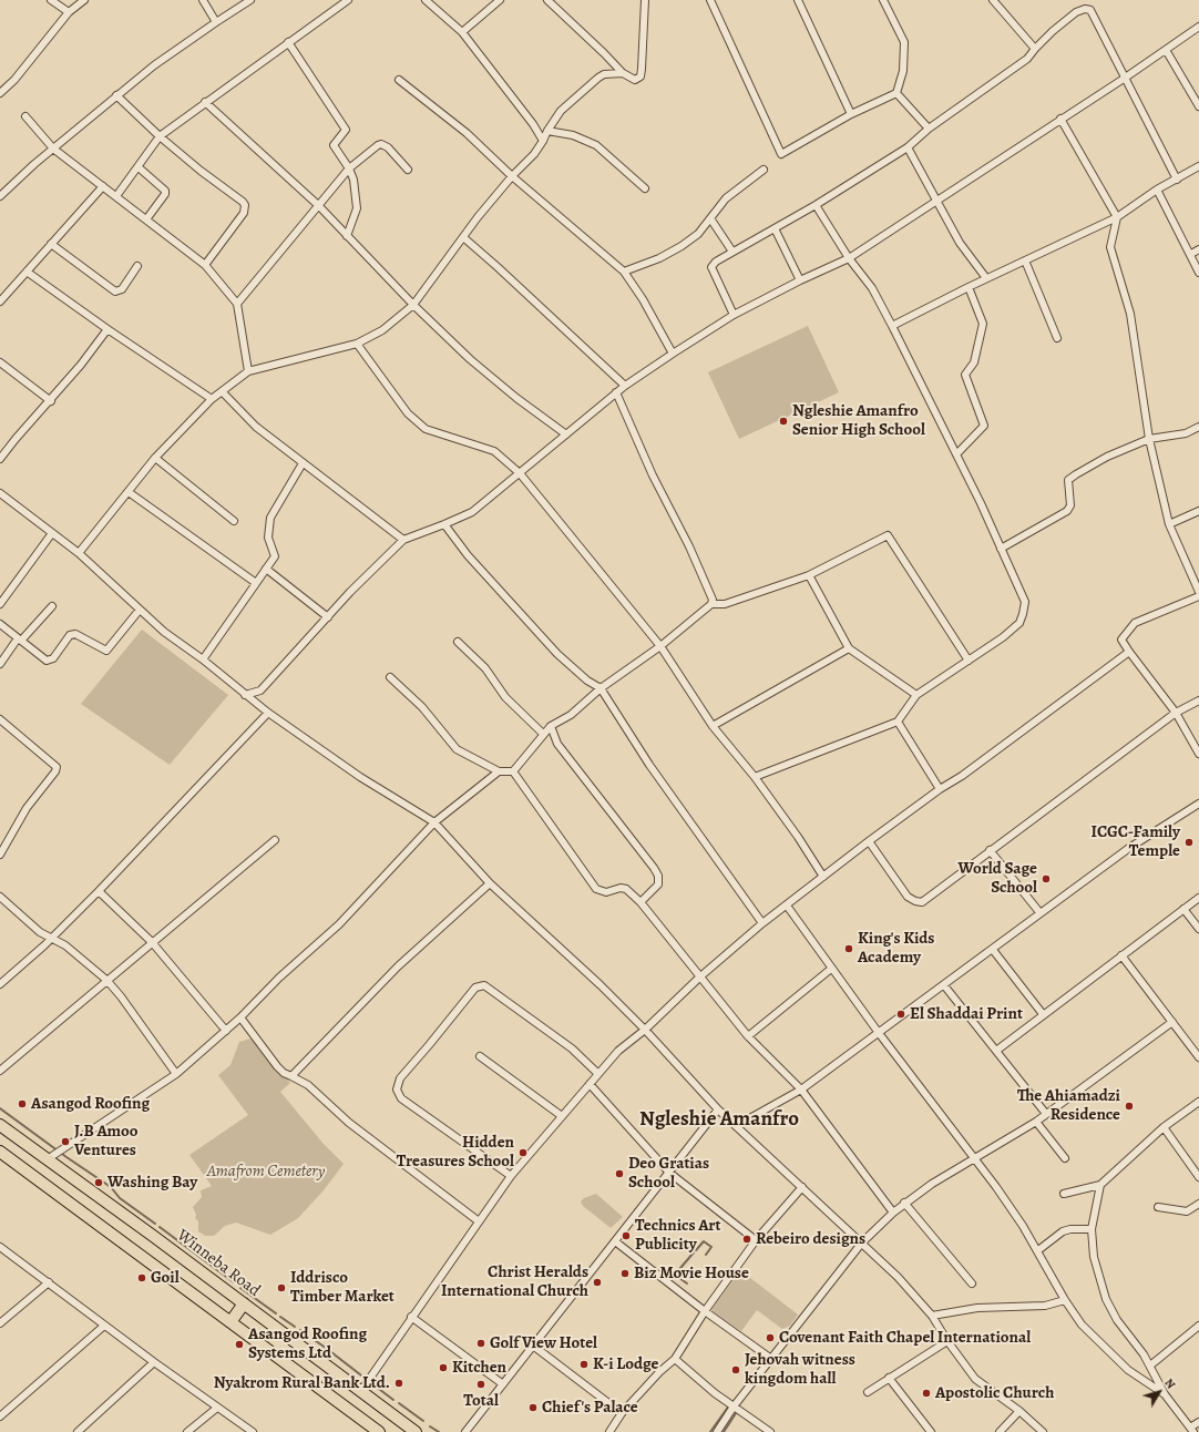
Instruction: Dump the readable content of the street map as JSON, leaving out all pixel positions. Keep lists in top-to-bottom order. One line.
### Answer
{"streets":{"highway":["Winneba Road"]},"districts":["Ngleshie Amanfro"],"parks":["Amafrom Cemetery"],"places":["Ngleshie Amanfro Senior High School","ICGC-Family Temple","World Sage School","King's Kids Academy","El Shaddai Print","Asangod Roofing","The Ahiamadzi Residence","J.B Amoo Ventures","Hidden Treasures School","Deo Gratias School","Washing Bay","Technics Art Publicity","Rebeiro designs","Biz Movie House","Goil","Christ Heralds International Church","Iddrisco Timber Market","Covenant Faith Chapel International","Golf View Hotel","Asangod Roofing Systems Ltd","K-i Lodge","Kitchen","Jehovah witness kingdom hall","Nyakrom Rural Bank Ltd.","Total","Apostolic Church","Chief's Palace"],"north":"top right"}
